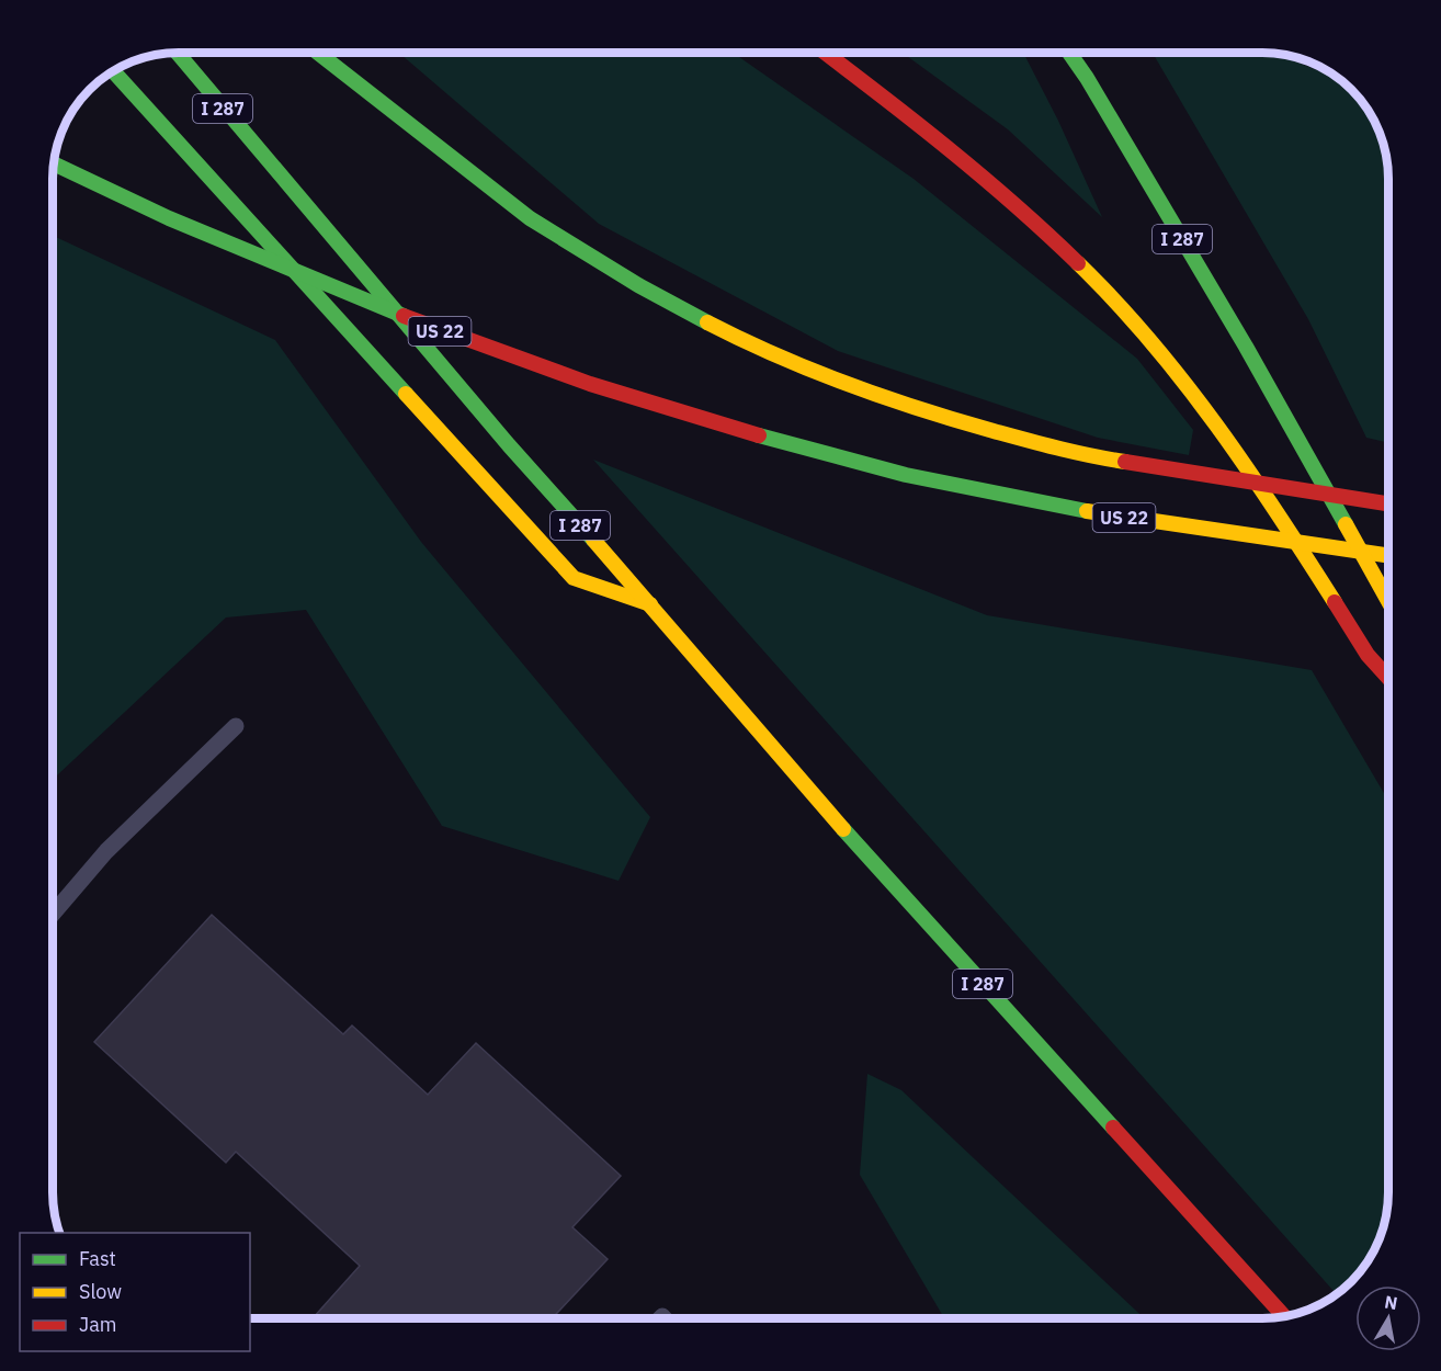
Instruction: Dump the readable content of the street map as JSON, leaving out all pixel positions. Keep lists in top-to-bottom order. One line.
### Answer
{"streets":{"highway":["I 287","US 22"]},"legend":["Fast","Slow","Jam"],"north":"top"}
